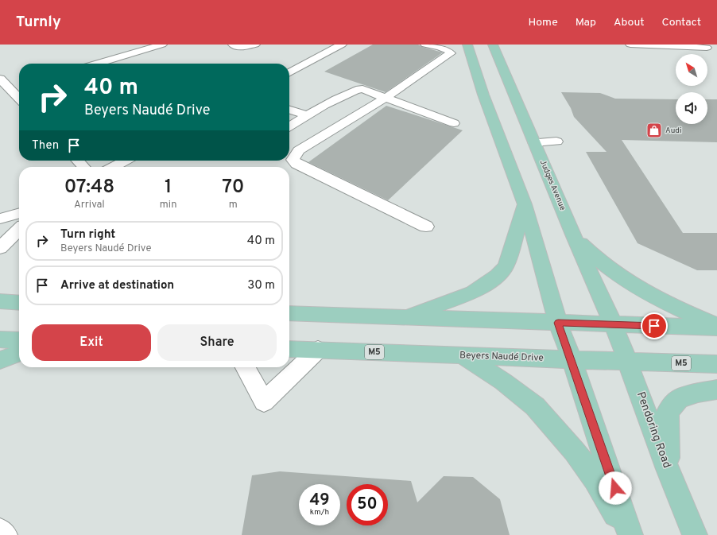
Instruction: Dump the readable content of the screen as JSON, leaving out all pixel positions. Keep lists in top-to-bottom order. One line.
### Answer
{"streets":{"main road":["Judges Avenue","M5","Beyers Naudé Drive","Pendoring Road"]},"crossings":[["Judges Avenue","Pendoring Road"],["Beyers Naudé Drive","Pendoring Road"]],"places":{"shop":["Audi"]},"north":"top left","page":{"header":"Turnly","nav":["Home","Map","About","Contact"],"turn":["40 m","Beyers Naudé Drive"],"then":"Then","eta":["07:48","Arrival","1","min","70","m"],"list":[{"name":"Turn right","note":"Beyers Naudé Drive","value":"40 m"},{"name":"Arrive at destination","value":"30 m"}],"buttons":["Exit","Share"],"speed":"49 km/h","limit":"50"}}
